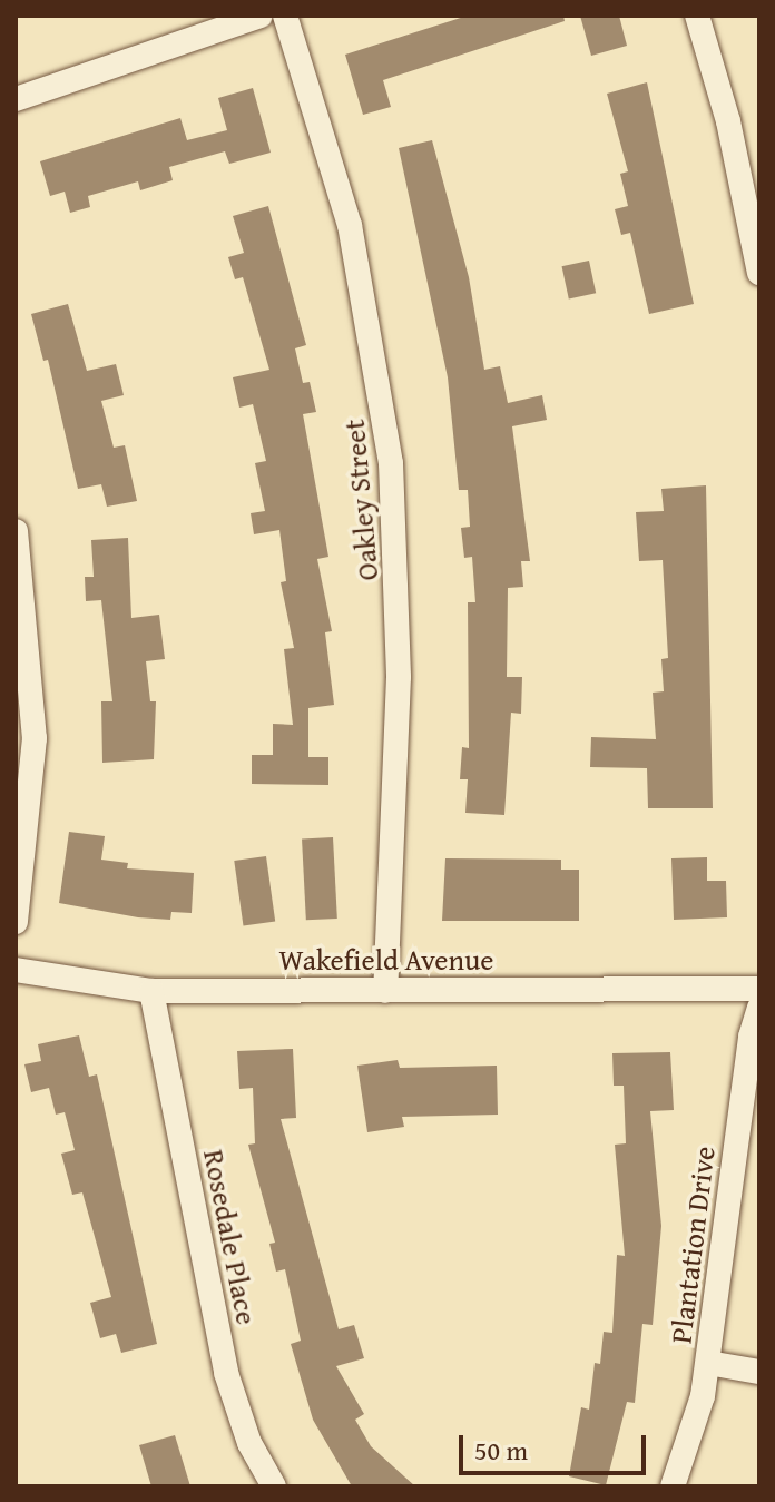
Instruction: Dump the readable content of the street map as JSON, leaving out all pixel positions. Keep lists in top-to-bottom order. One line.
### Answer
{"streets":{"street":["Oakley Street","Wakefield Avenue","Rosedale Place","Plantation Drive"]},"crossings":[["Oakley Street","Wakefield Avenue"],["Wakefield Avenue","Rosedale Place"]],"scale_bar":"50 m"}
